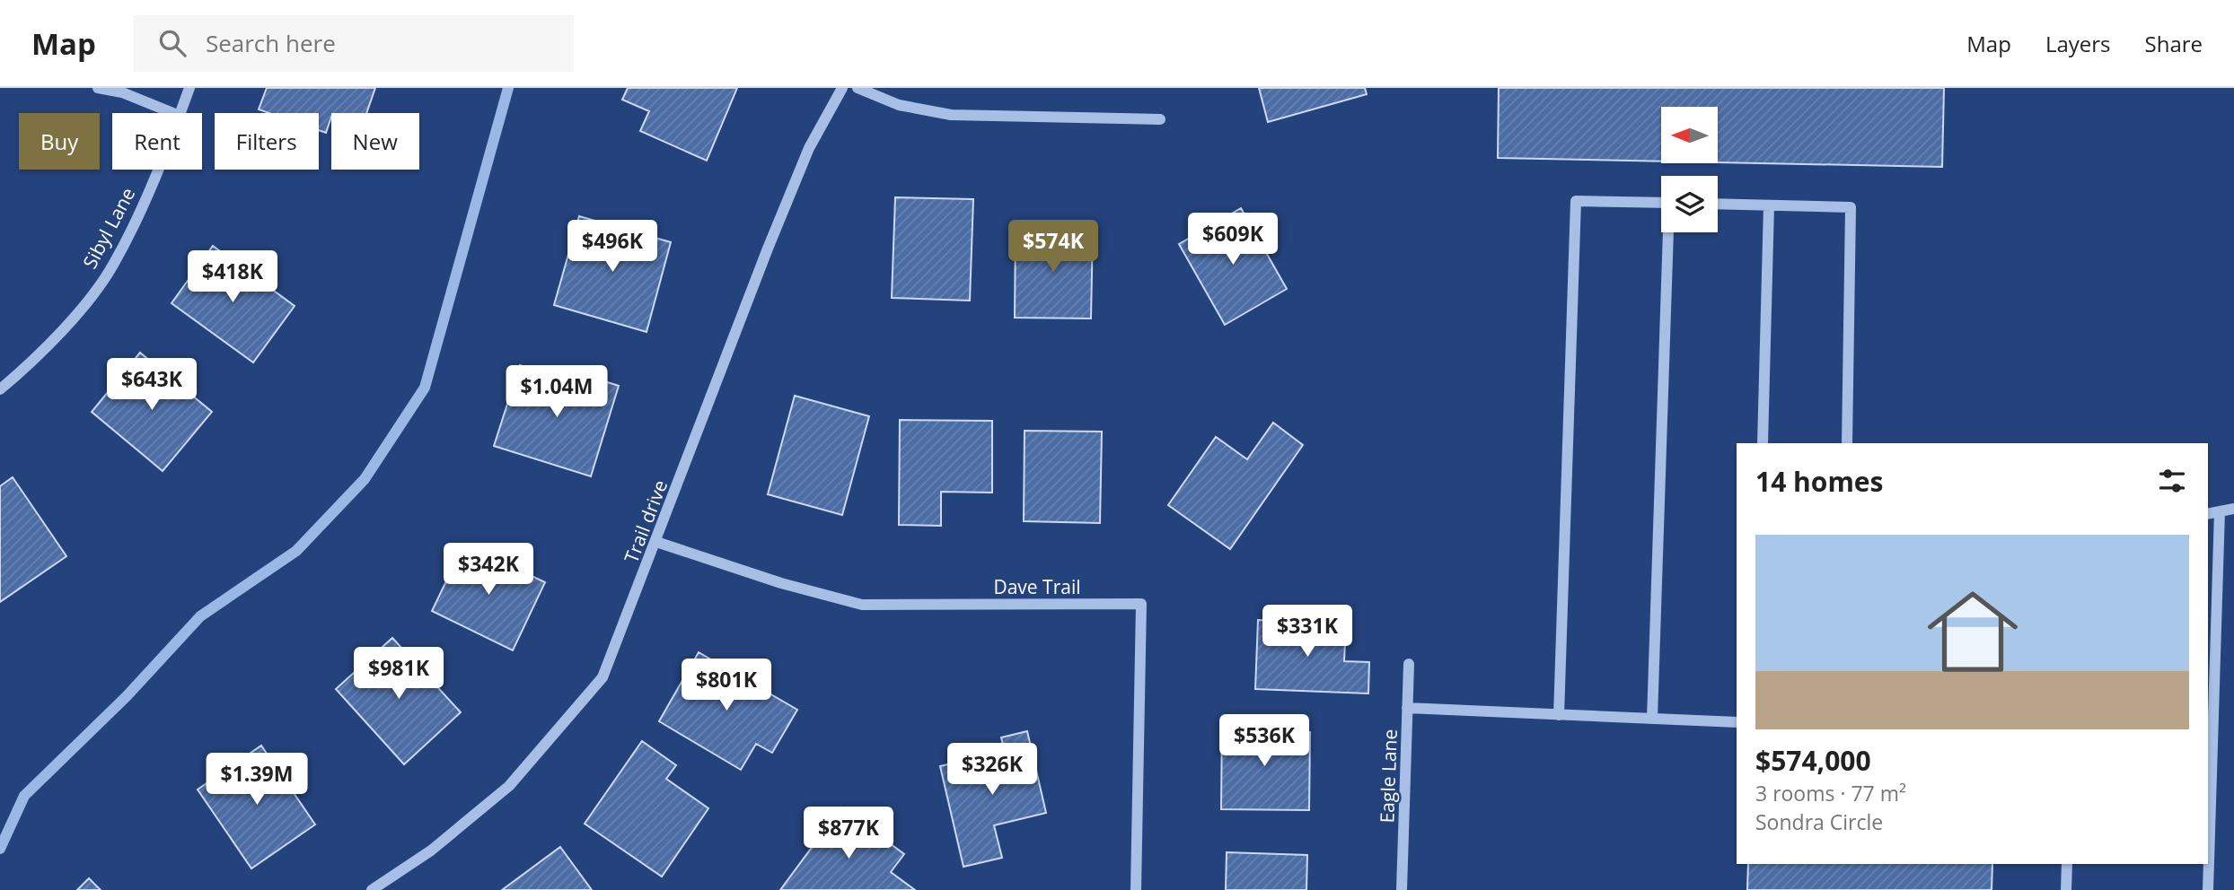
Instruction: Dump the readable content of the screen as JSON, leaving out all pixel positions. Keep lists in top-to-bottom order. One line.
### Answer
{"streets":{"street":["Sibyl Lane","Trail drive","Dave Trail","Eagle Lane"]},"crossings":[["Trail drive","Dave Trail"]],"north":"left","page":{"header":"Map","search":"Search here","nav":["Map","Layers","Share"],"chip":["Buy","Rent","Filters","New"],"price":["$609K","$496K","$574K","$418K","$643K","$1.04M","$342K","$331K","$981K","$801K","$536K","$326K","$1.39M","$877K"],"heading":"14 homes","list":[{"name":"$574,000","note":"3 rooms · 77 m² · Sondra Circle"}]}}
